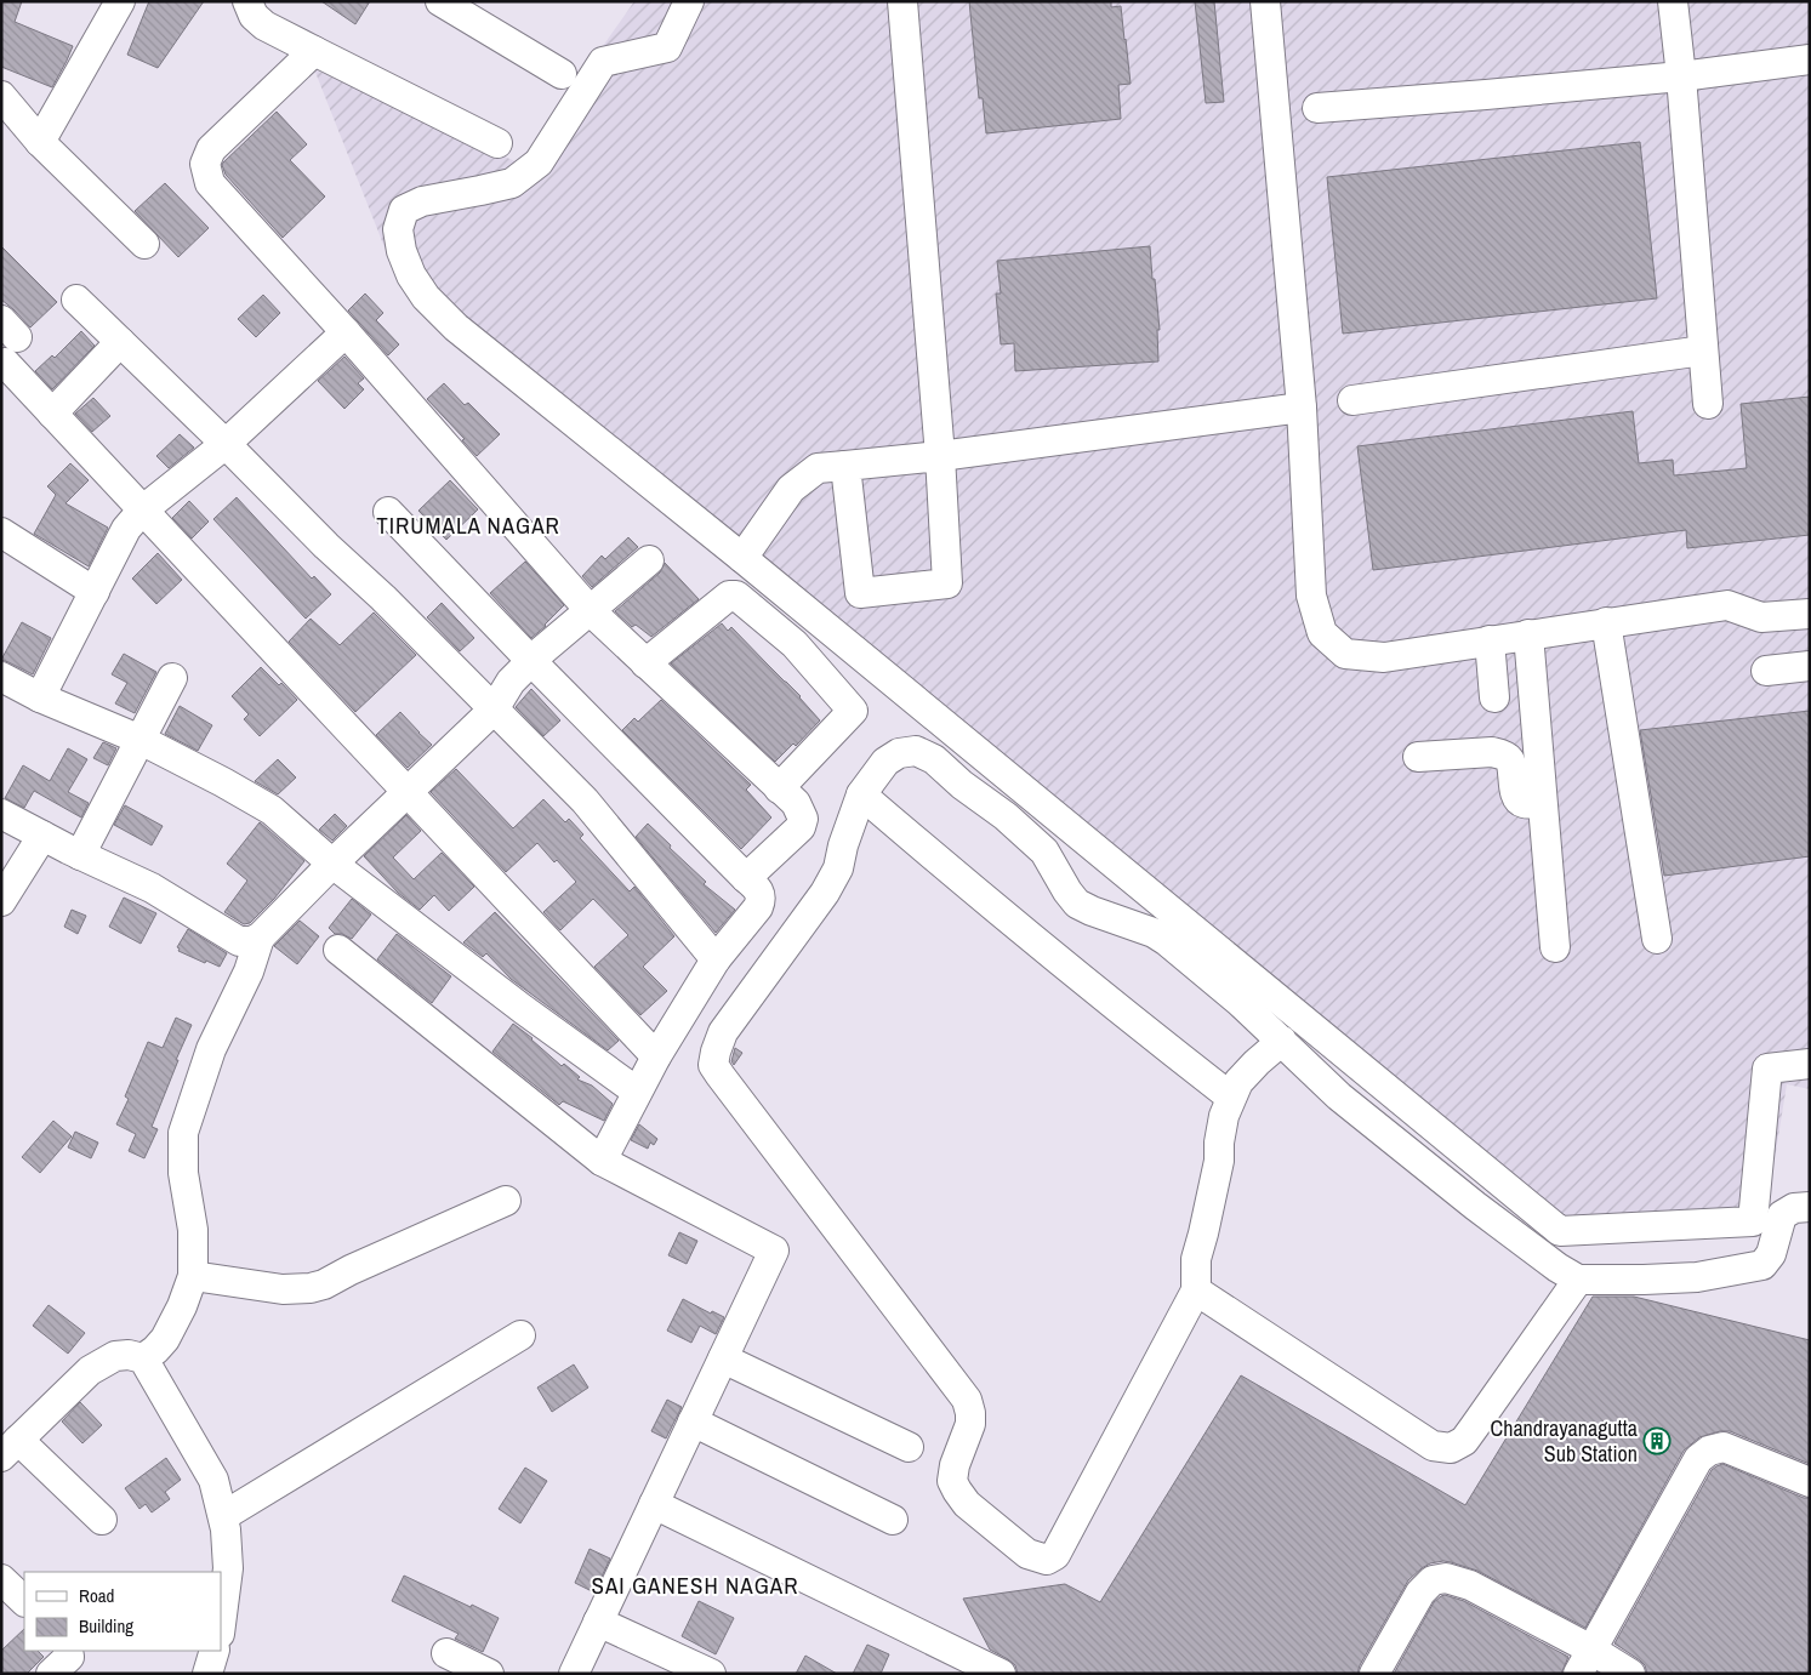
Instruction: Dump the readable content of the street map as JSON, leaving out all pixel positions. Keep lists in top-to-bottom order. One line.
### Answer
{"districts":["TIRUMALA NAGAR","SAI GANESH NAGAR"],"places":{"building":["Chandrayanagutta Sub Station"]},"legend":["Road","Building"]}
